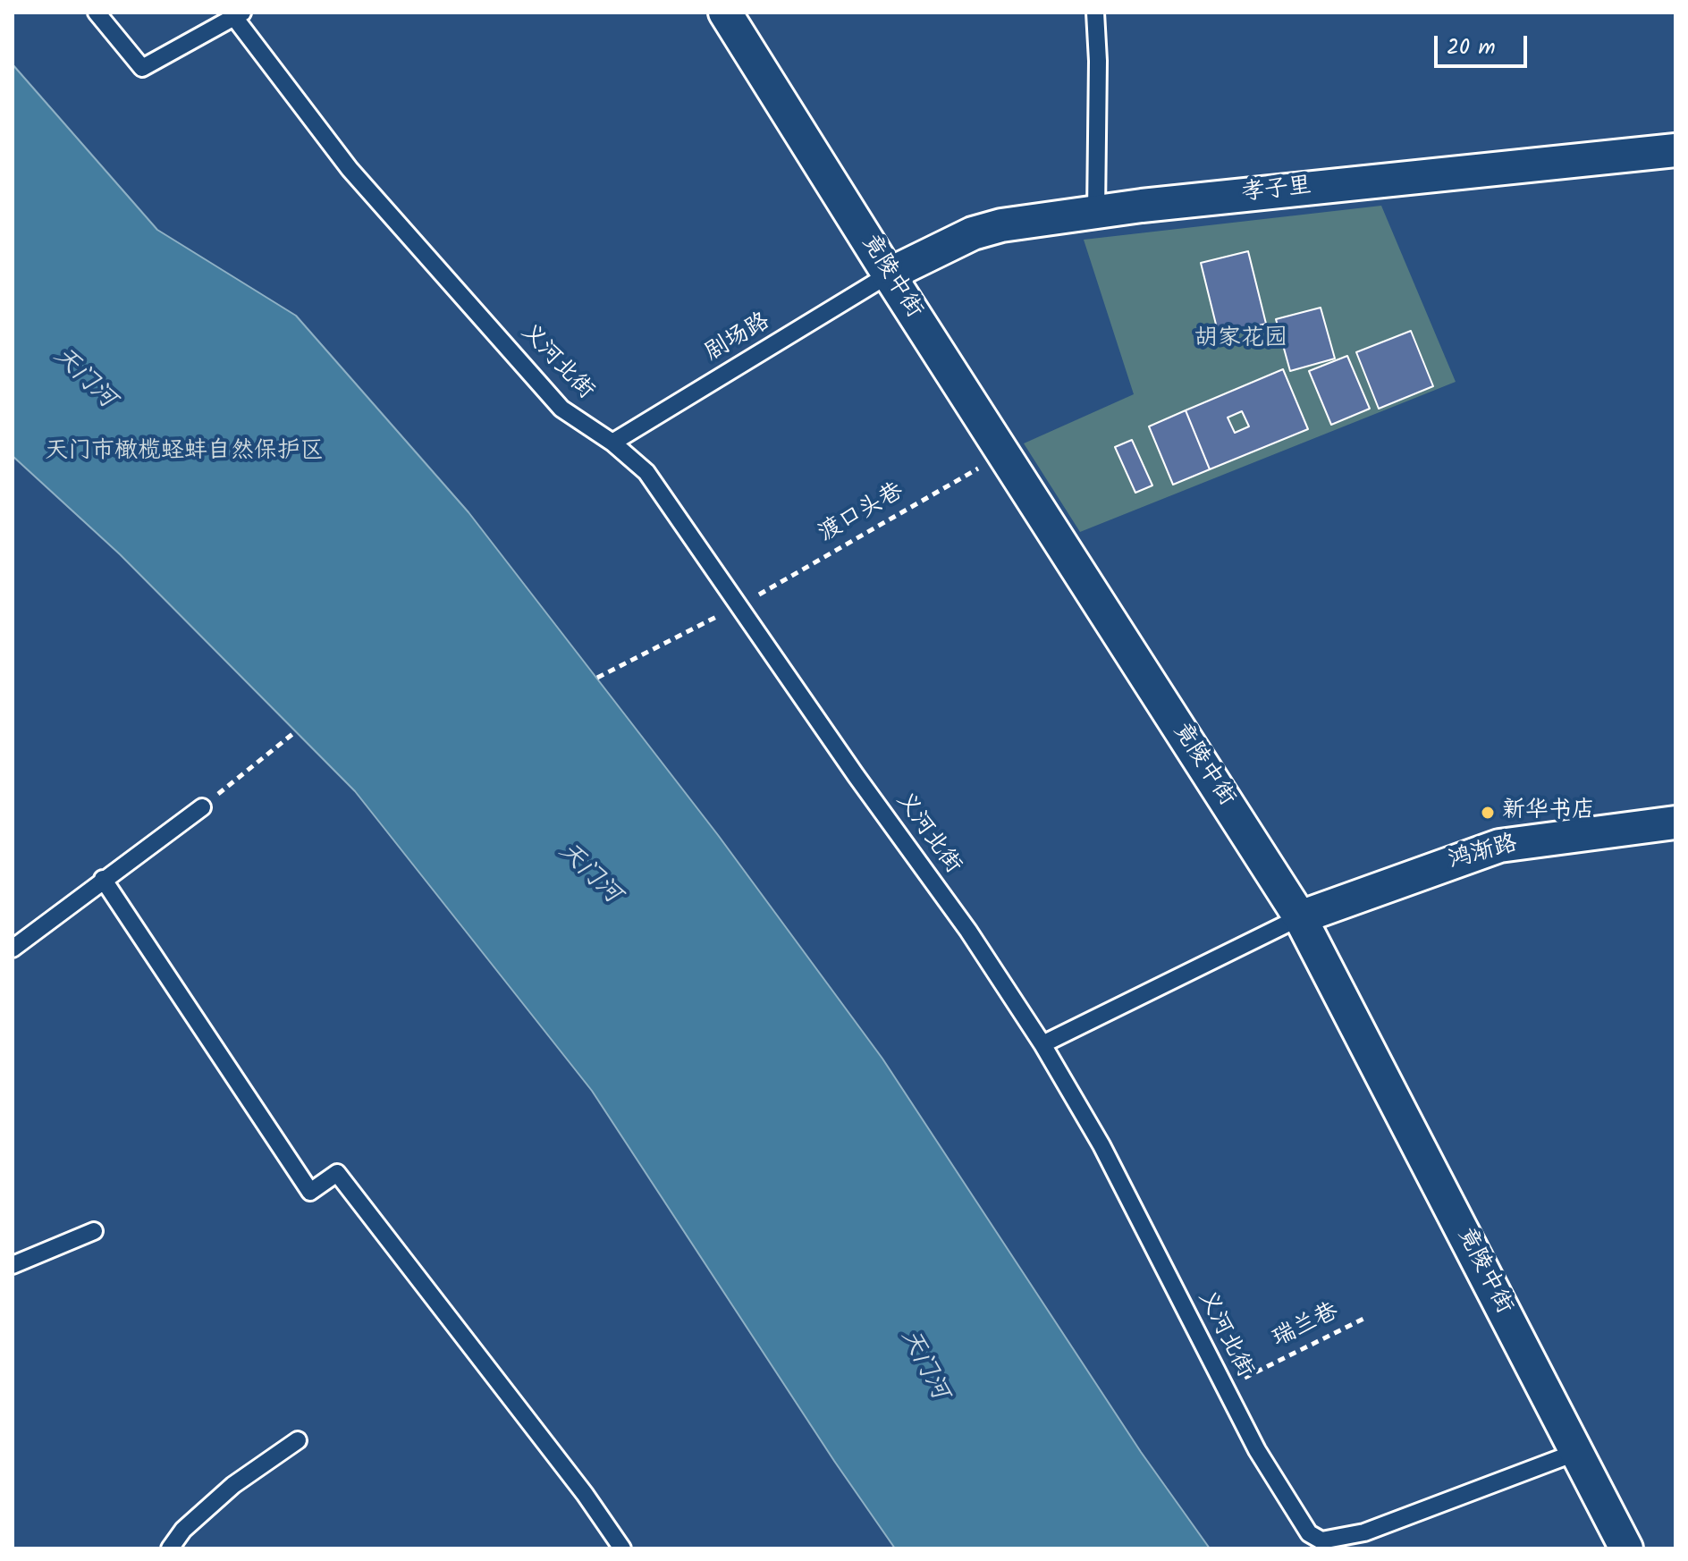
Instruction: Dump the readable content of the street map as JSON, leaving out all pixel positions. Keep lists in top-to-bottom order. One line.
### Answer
{"streets":{"street":["孝子里","竟陵中街","鸿渐路"],"lane":["剧场路","义河北街"],"path":["渡口头巷","瑞兰巷"]},"crossings":[["孝子里","竟陵中街"],["孝子里","剧场路"],["竟陵中街","剧场路"],["竟陵中街","义河北街"],["竟陵中街","渡口头巷"],["竟陵中街","鸿渐路"],["剧场路","义河北街"],["义河北街","渡口头巷"],["义河北街","瑞兰巷"]],"water":["天门河"],"parks":["胡家花园","天门市橄榄蛏蚌自然保护区"],"places":["新华书店"],"scale_bar":"20 m"}
